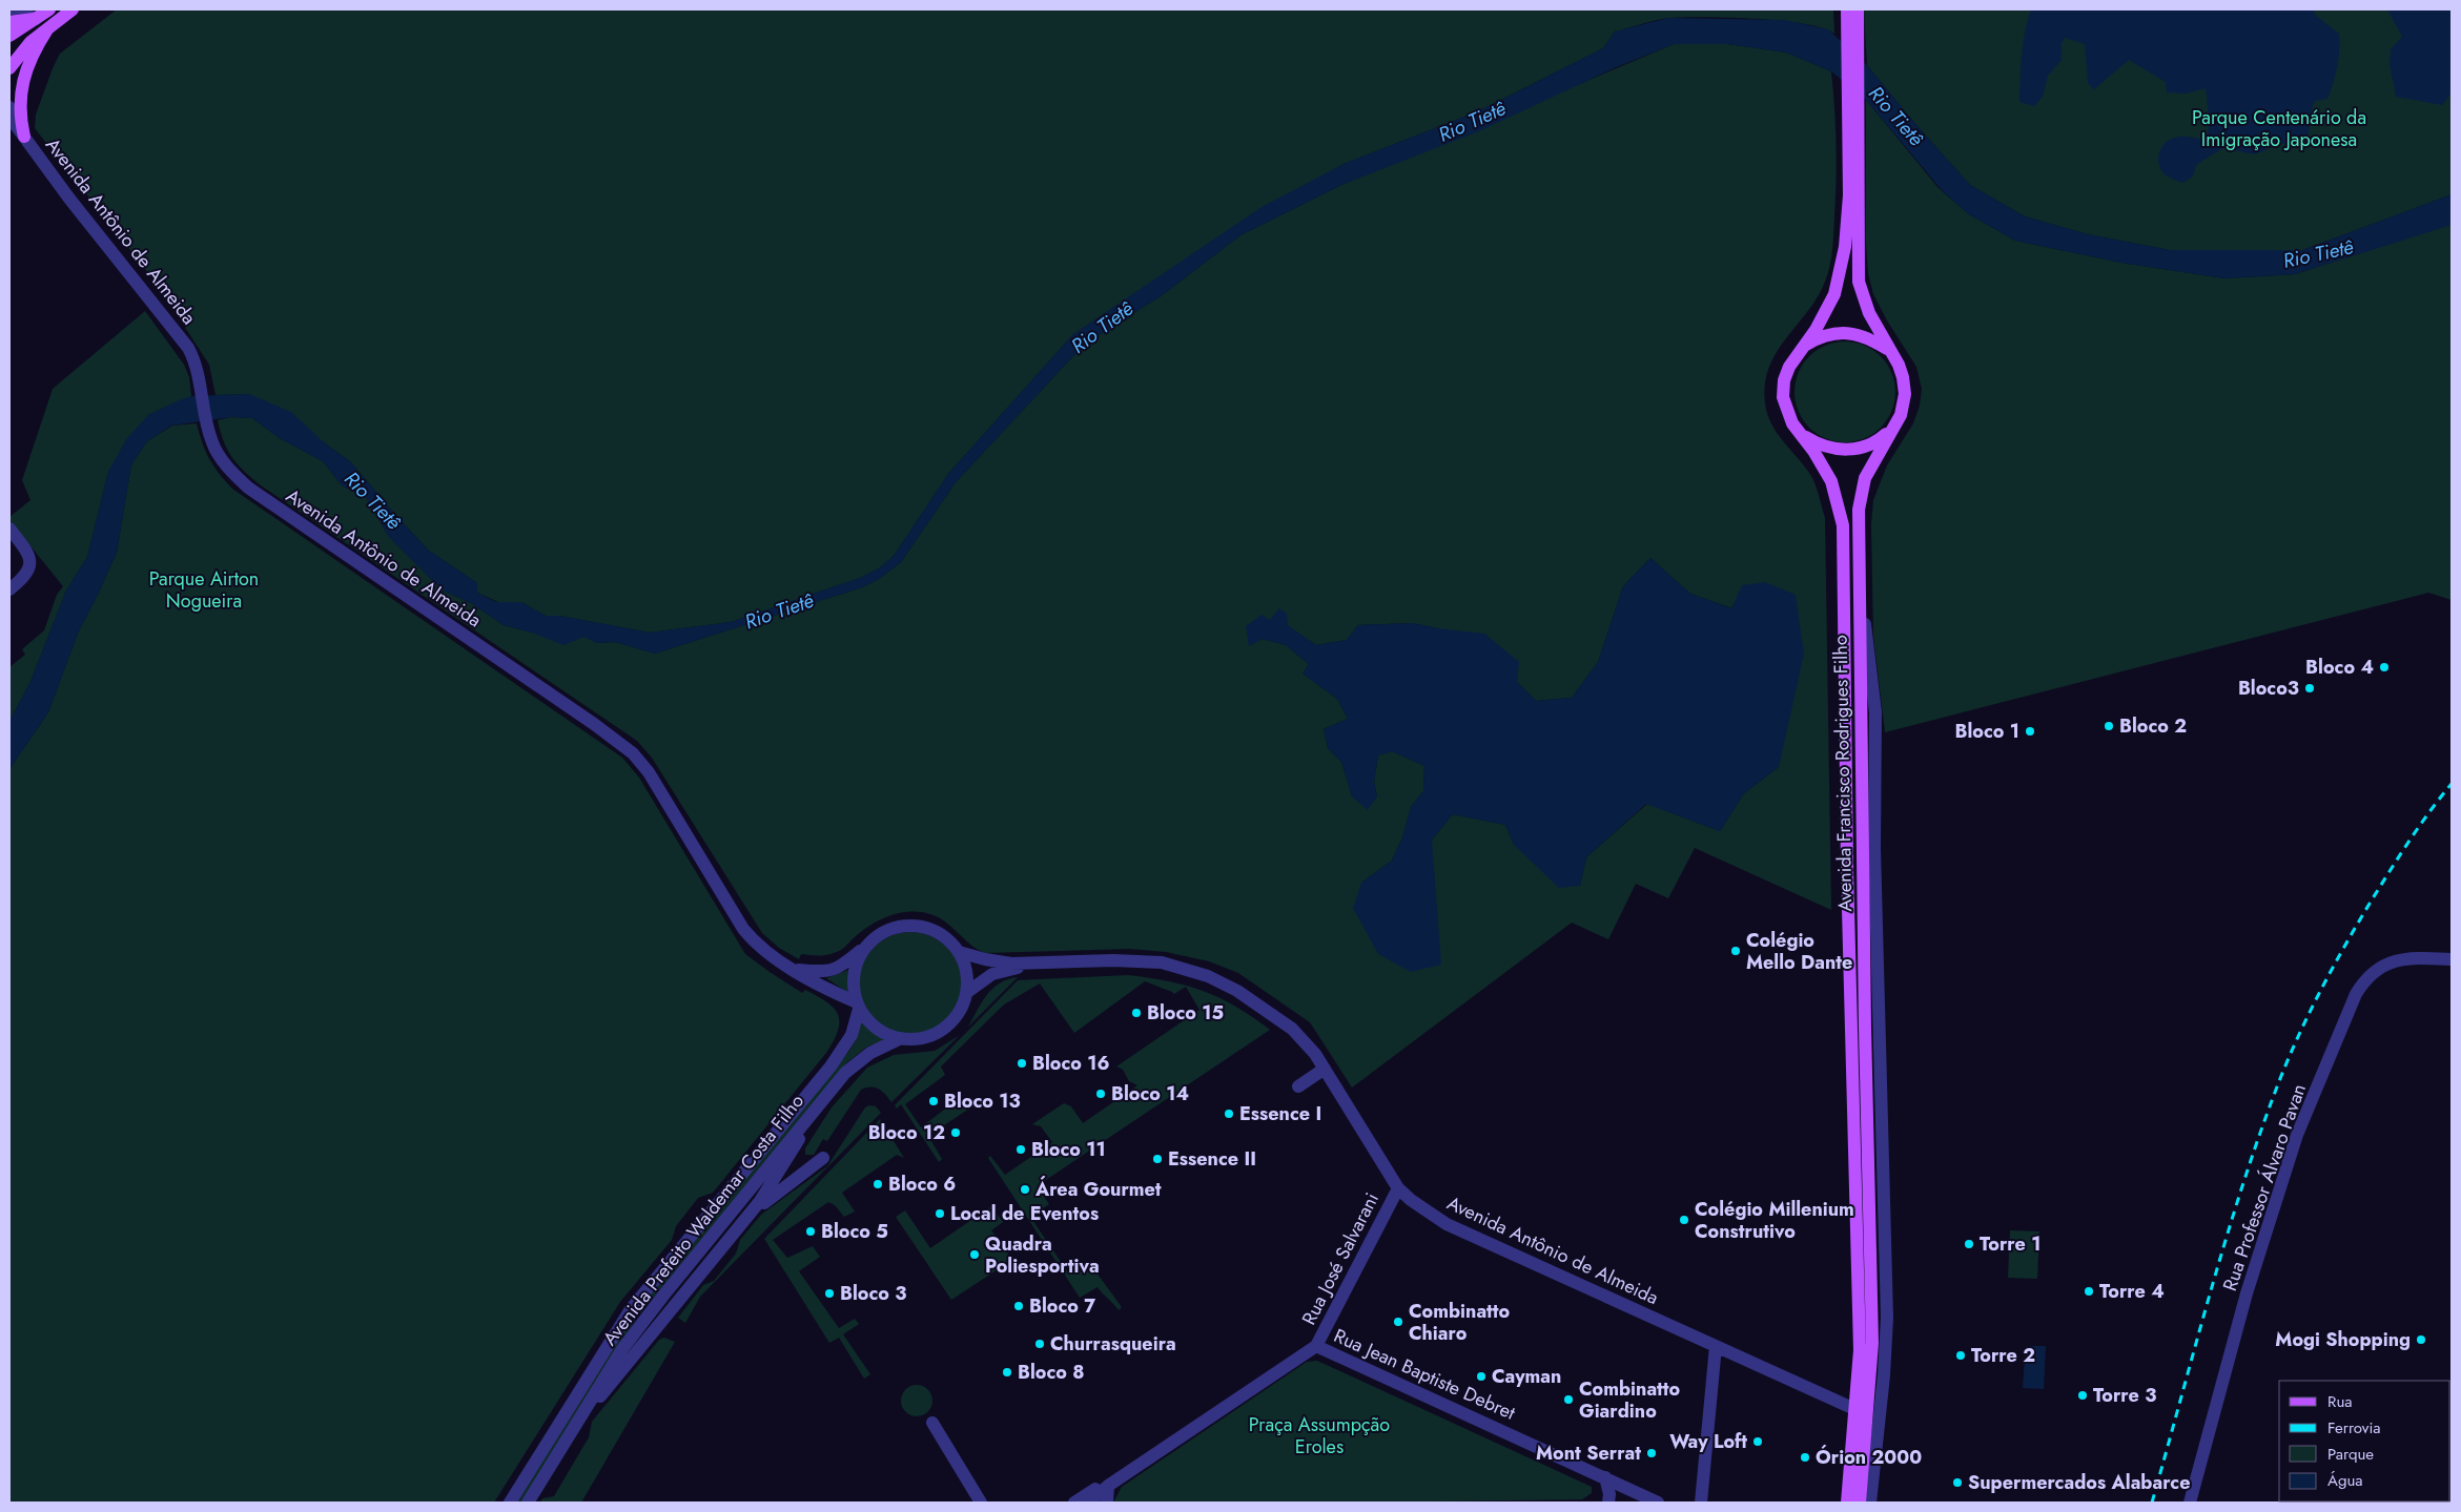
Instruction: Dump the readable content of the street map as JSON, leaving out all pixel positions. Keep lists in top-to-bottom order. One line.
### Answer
{"streets":{"main road":["Avenida Francisco Rodrigues Filho"],"street":["Avenida Antônio de Almeida","Rua Professor Álvaro Pavan","Avenida Prefeito Waldemar Costa Filho","Rua José Salvarani","Rua Jean Baptiste Debret"]},"crossings":[["Avenida Antônio de Almeida","Avenida Francisco Rodrigues Filho"],["Avenida Antônio de Almeida","Avenida Prefeito Waldemar Costa Filho"],["Avenida Antônio de Almeida","Rua José Salvarani"],["Rua José Salvarani","Rua Jean Baptiste Debret"]],"water":["Rio Tietê"],"parks":["Parque Centenário da Imigração Japonesa","Parque Airton Nogueira","Praça Assumpção Eroles"],"places":["Bloco 4","Bloco3","Bloco 2","Bloco 1","Colégio Mello Dante","Bloco 15","Bloco 16","Bloco 14","Bloco 13","Essence I","Bloco 12","Bloco 11","Essence II","Bloco 6","Área Gourmet","Local de Eventos","Colégio Millenium Construtivo","Bloco 5","Torre 1","Quadra Poliesportiva","Torre 4","Bloco 3","Bloco 7","Combinatto Chiaro","Mogi Shopping","Churrasqueira","Torre 2","Bloco 8","Cayman","Torre 3","Combinatto Giardino","Way Loft","Mont Serrat","Órion 2000","Supermercados Alabarce"],"legend":["Rua","Ferrovia","Parque","Água"]}
